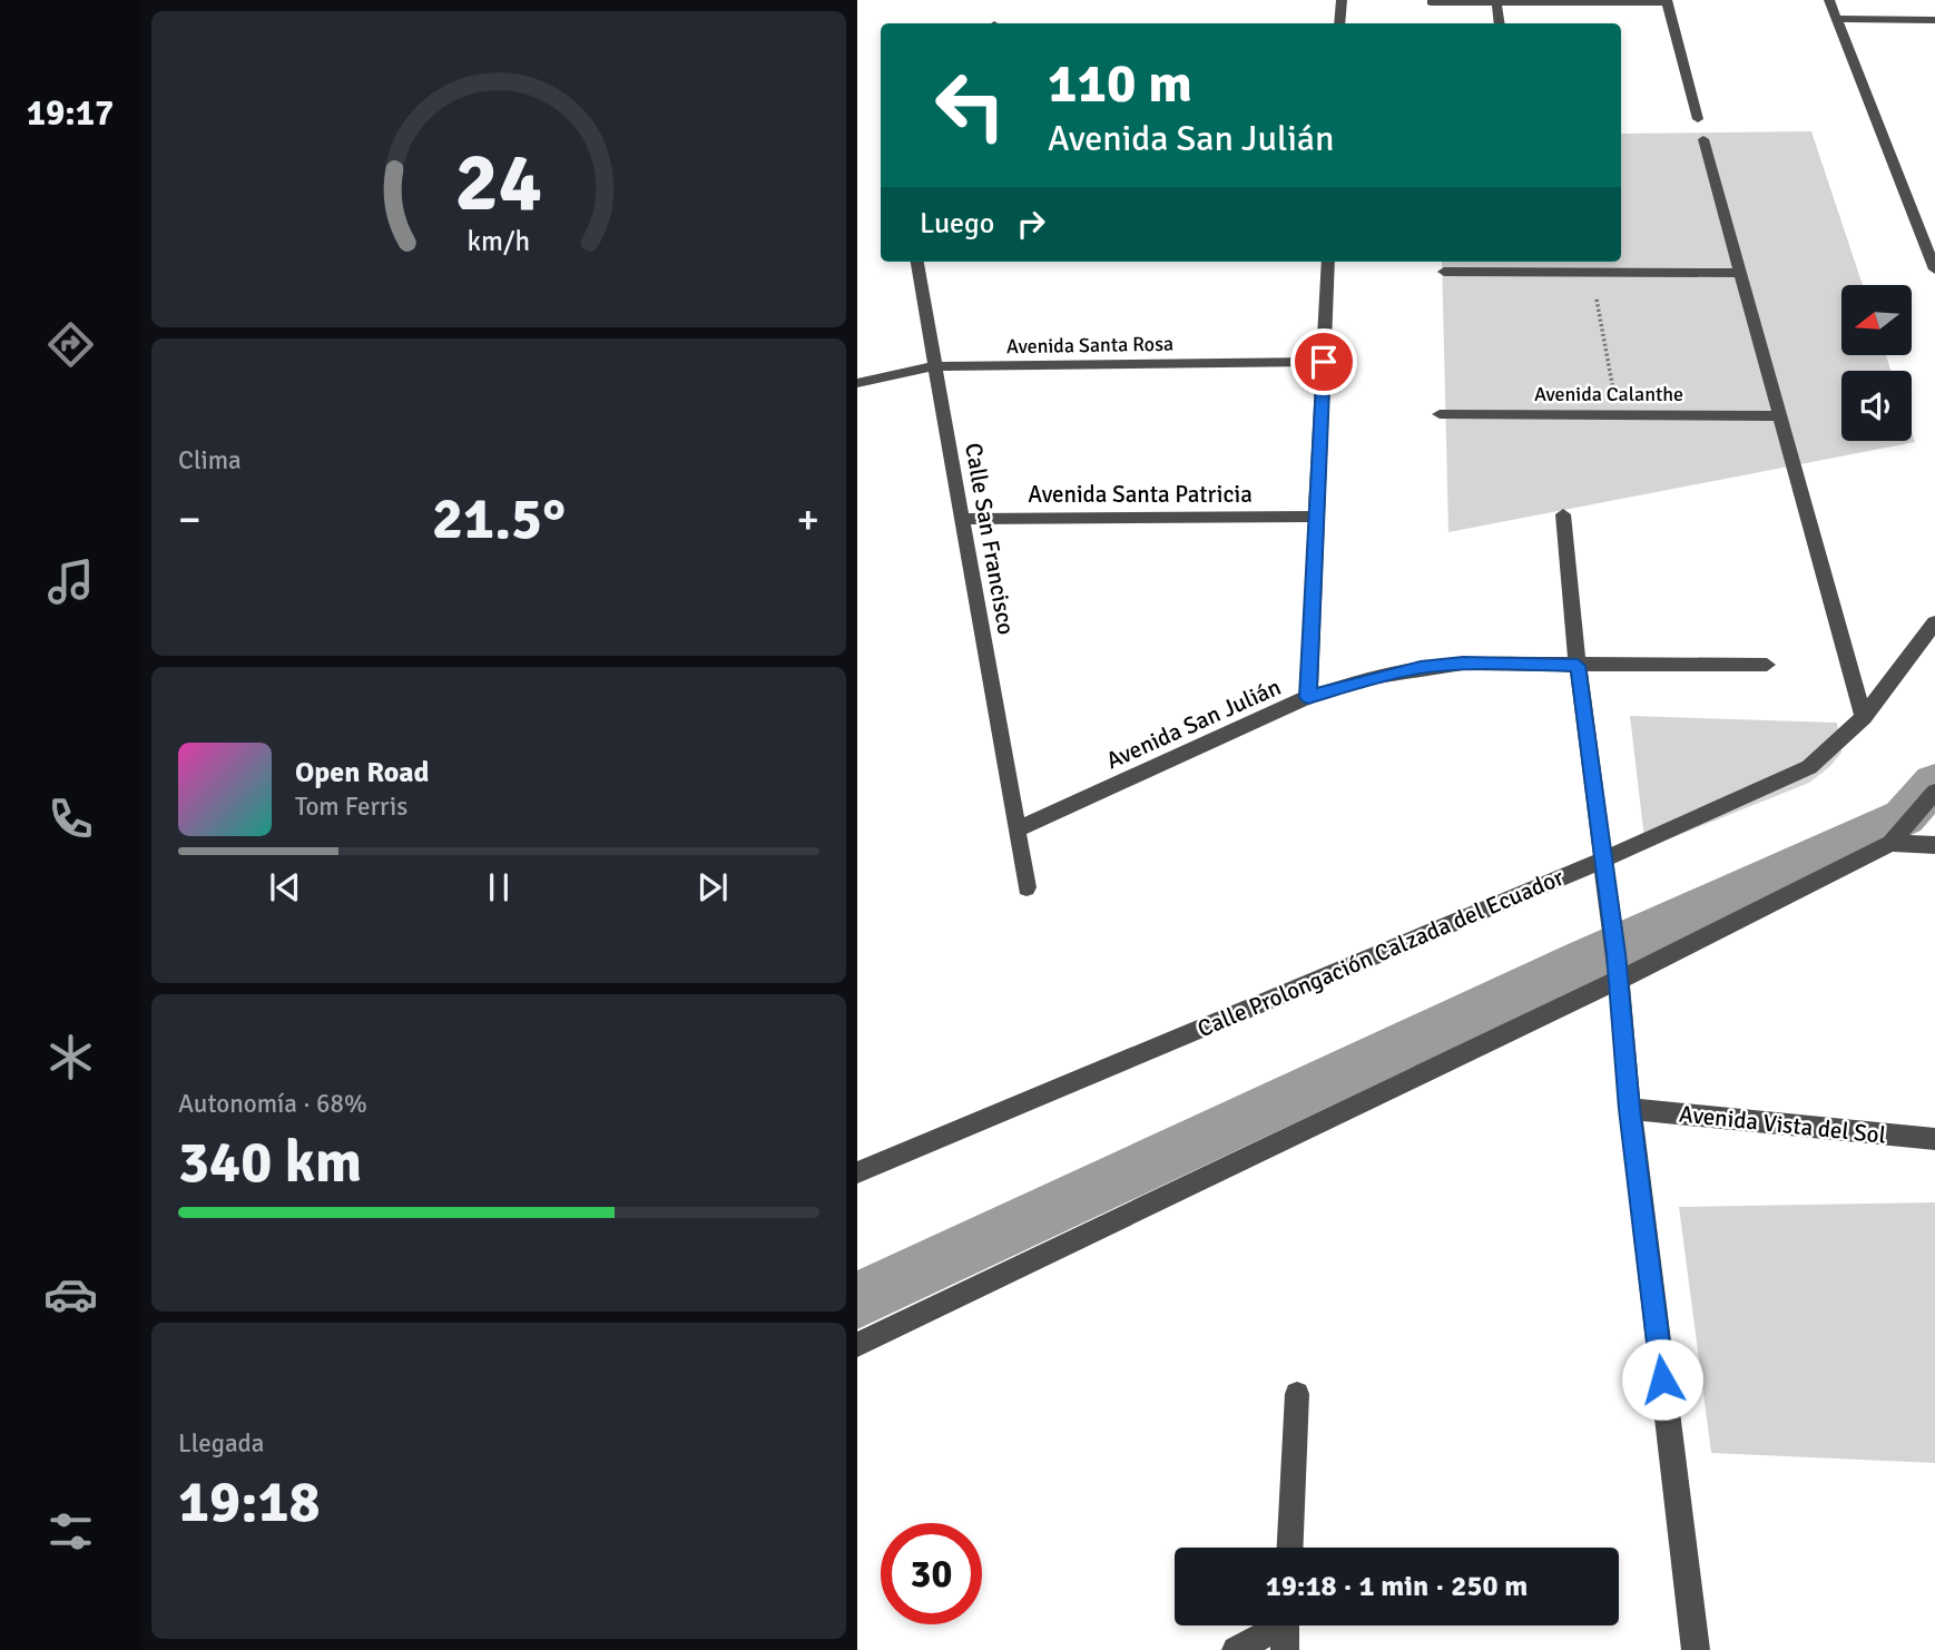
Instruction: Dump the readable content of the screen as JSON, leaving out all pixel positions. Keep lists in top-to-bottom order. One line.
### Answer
{"streets":{"street":["Avenida Santa Rosa","Avenida Calanthe","Avenida Santa Patricia","Calle San Francisco","Avenida San Julián","Calle Prolongación Calzada del Ecuador","Avenida Vista del Sol"]},"crossings":[["Avenida Santa Rosa","Calle San Francisco"],["Avenida Santa Patricia","Calle San Francisco"],["Calle San Francisco","Avenida San Julián"]],"north":"left","page":{"tabs":"19:17","turn":["110 m","Avenida San Julián"],"then":"Luego","tile":["Clima",["Autonomía · 68%","340 km"],["Llegada","19:18"]],"heat":["−","21.5°","+"],"song":["Open Road","Tom Ferris"],"limit":"30","trip":"19:18 · 1 min · 250 m","gauge":["24","km/h"]}}
